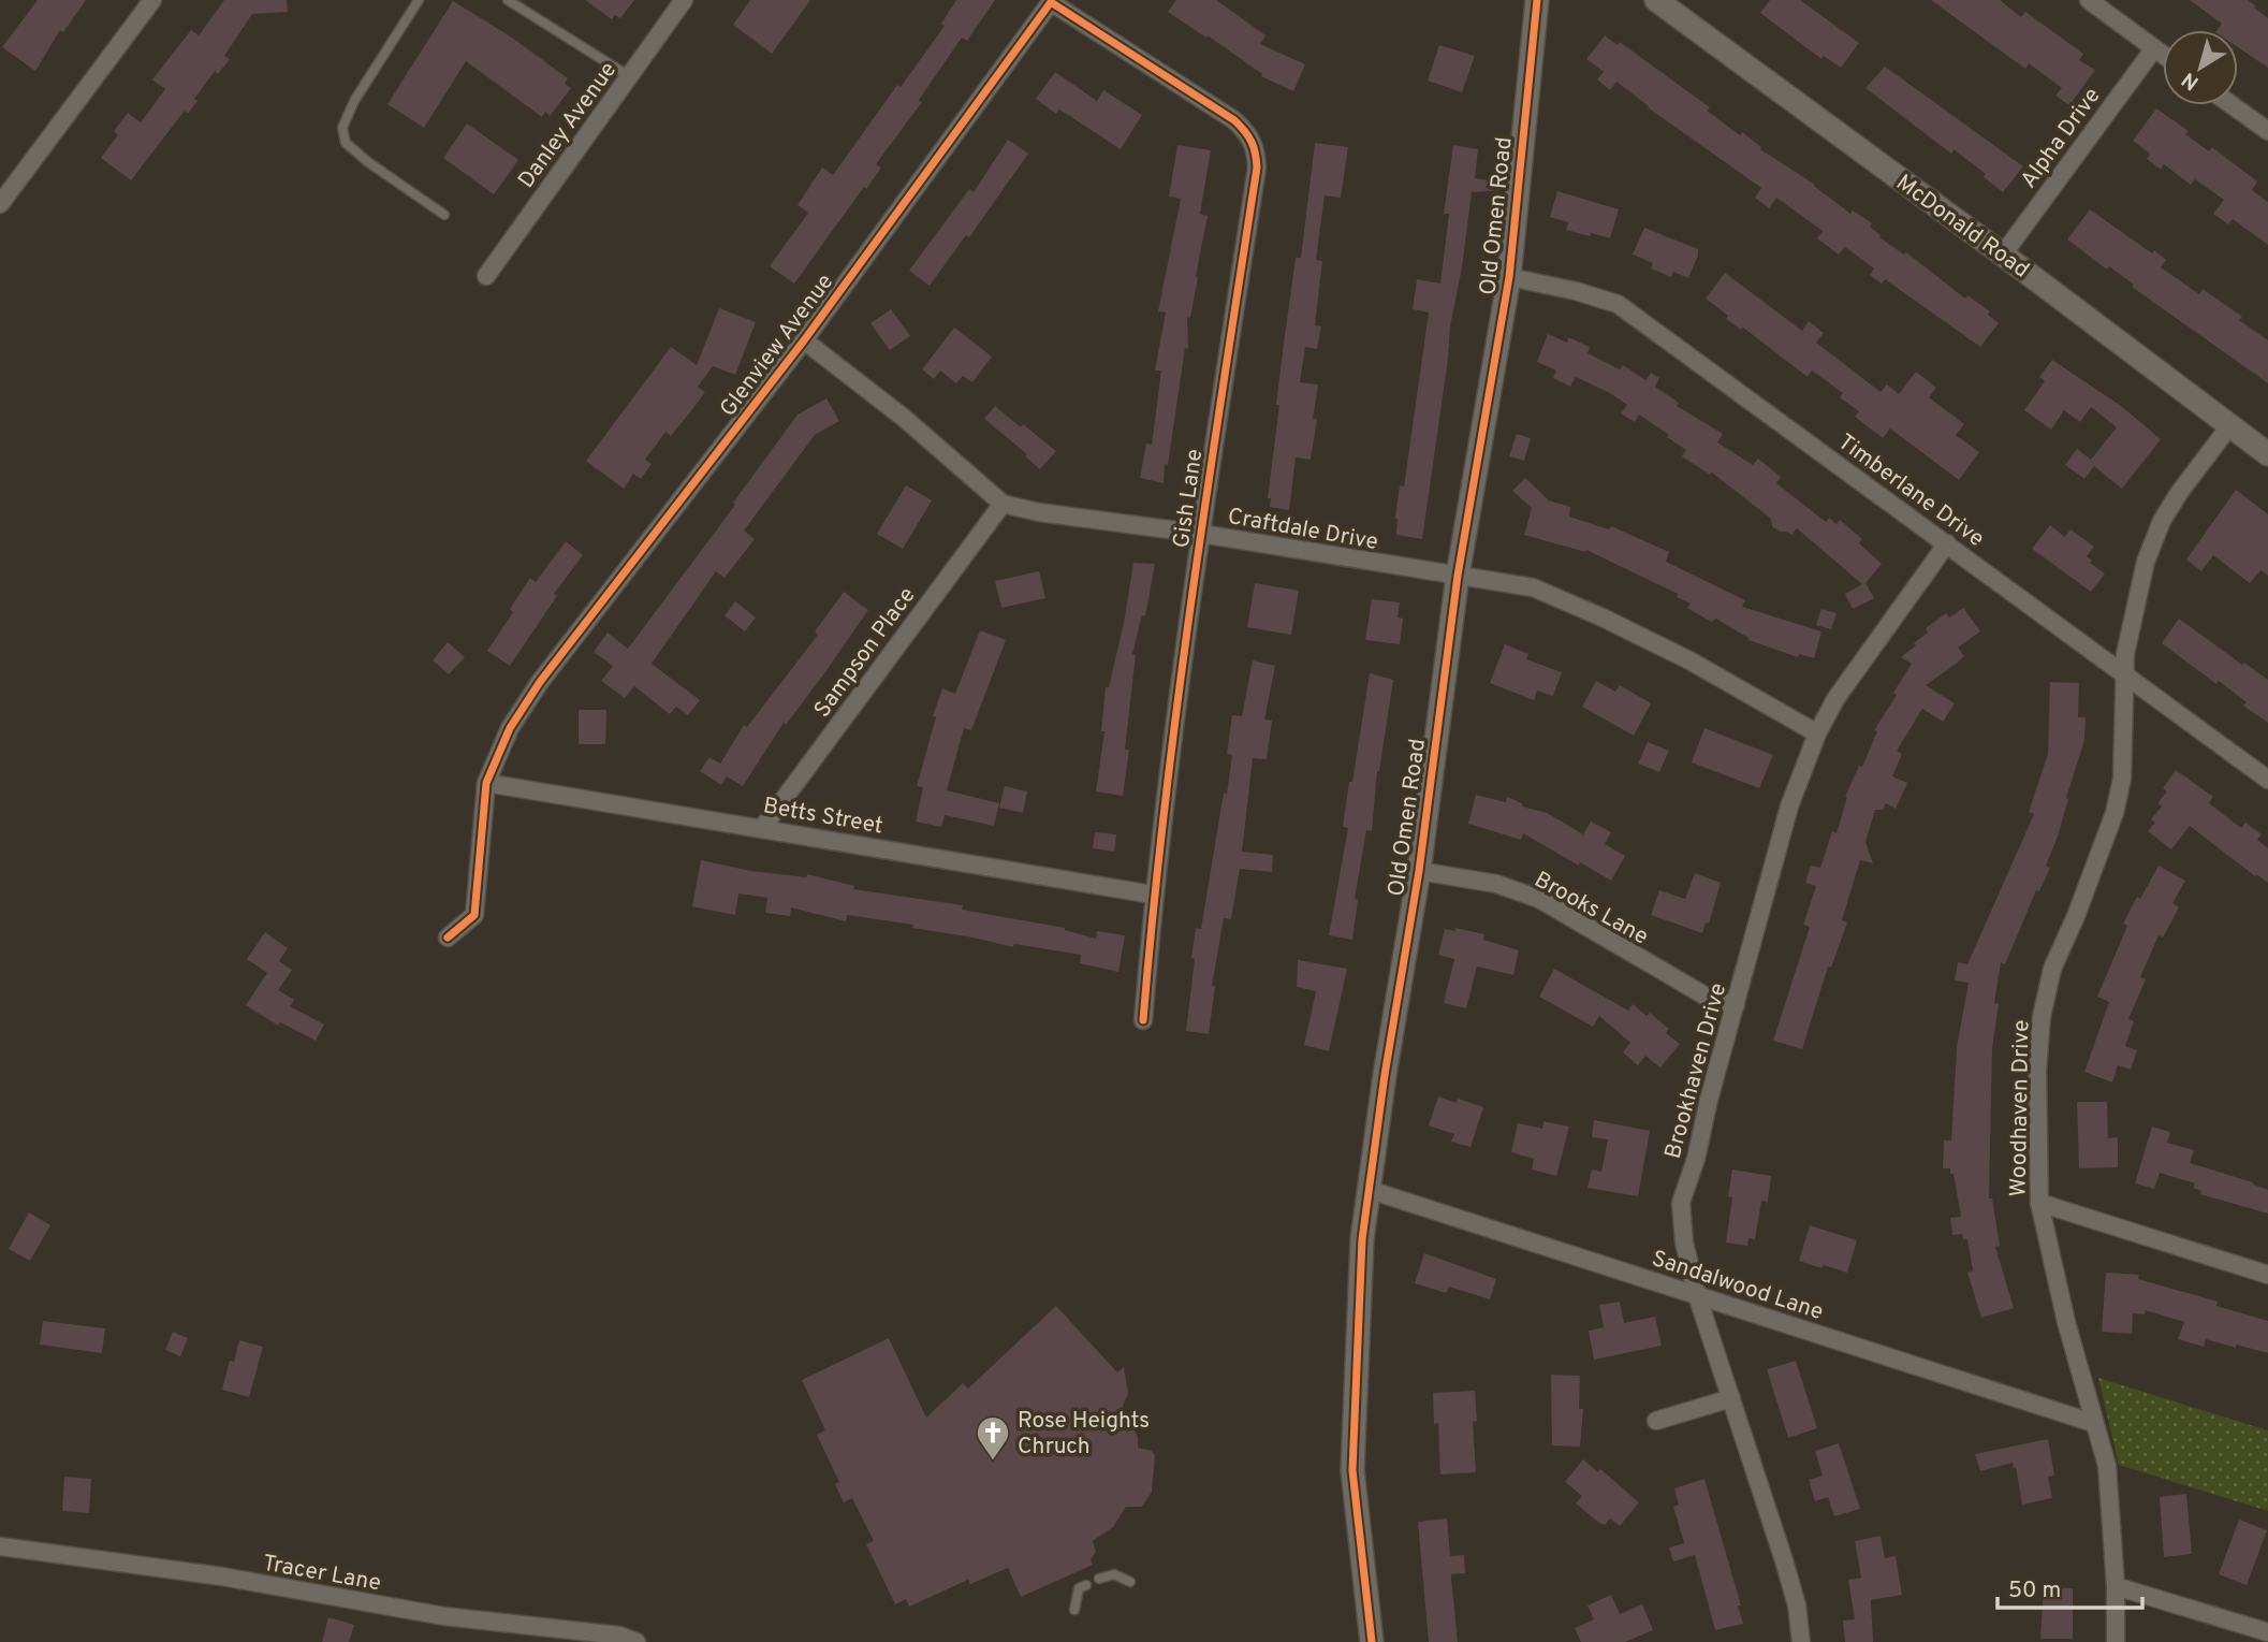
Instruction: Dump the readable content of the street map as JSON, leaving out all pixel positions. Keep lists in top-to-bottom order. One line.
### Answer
{"streets":{"street":["Danley Avenue","Alpha Drive","Old Omen Road","McDonald Road","Glenview Avenue","Timberlane Drive","Gish Lane","Craftdale Drive","Sampson Place","Betts Street","Brooks Lane","Brookhaven Drive","Woodhaven Drive","Sandalwood Lane","Tracer Lane"]},"crossings":[["Alpha Drive","McDonald Road"],["Old Omen Road","Timberlane Drive"],["Old Omen Road","Craftdale Drive"],["Old Omen Road","Brooks Lane"],["Old Omen Road","Sandalwood Lane"],["McDonald Road","Woodhaven Drive"],["Glenview Avenue","Gish Lane"],["Glenview Avenue","Craftdale Drive"],["Glenview Avenue","Betts Street"],["Timberlane Drive","Brookhaven Drive"],["Timberlane Drive","Woodhaven Drive"],["Gish Lane","Craftdale Drive"],["Gish Lane","Betts Street"],["Craftdale Drive","Sampson Place"],["Craftdale Drive","Brookhaven Drive"],["Sampson Place","Betts Street"],["Brooks Lane","Brookhaven Drive"],["Brookhaven Drive","Sandalwood Lane"],["Woodhaven Drive","Sandalwood Lane"]],"places":{"church":["Rose Heights Chruch"]},"scale_bar":"50 m","north":"bottom left"}
